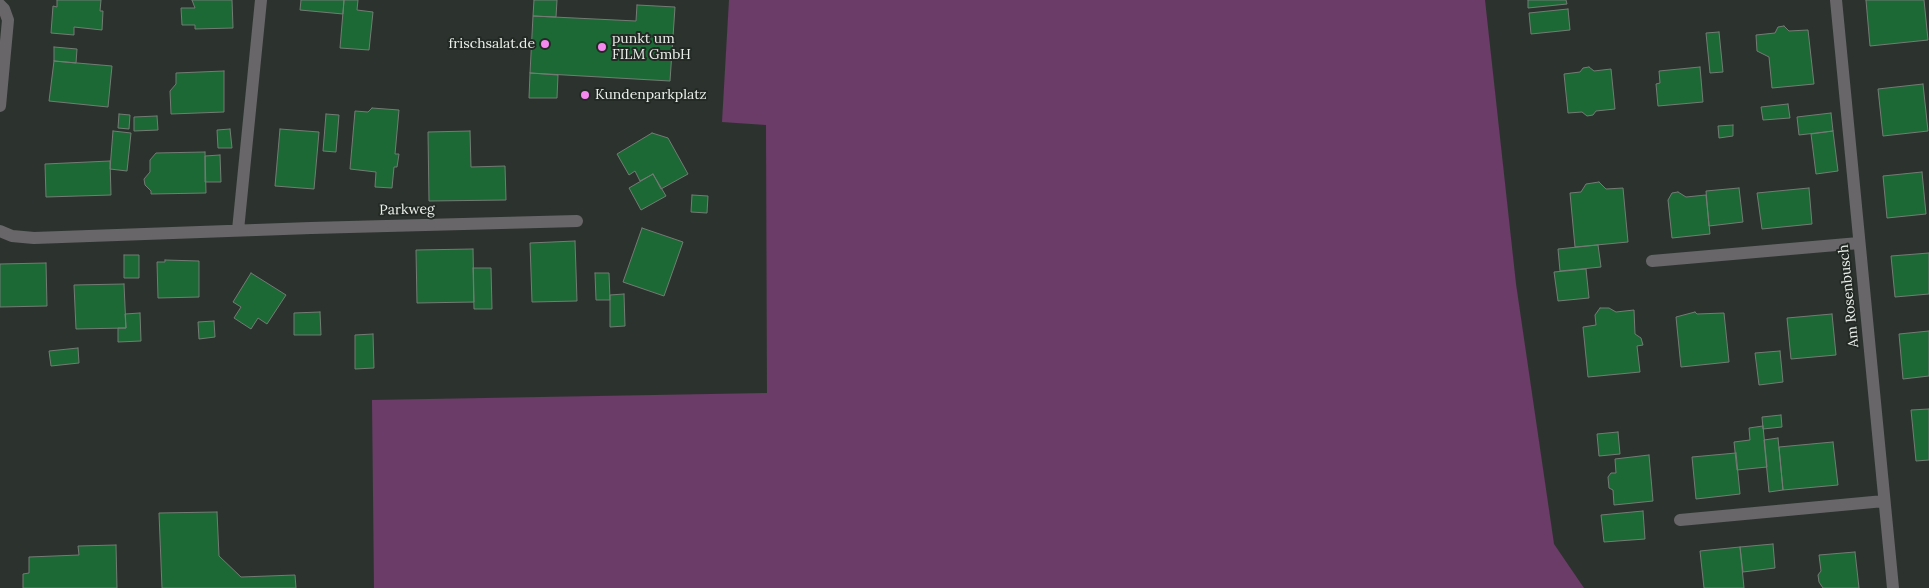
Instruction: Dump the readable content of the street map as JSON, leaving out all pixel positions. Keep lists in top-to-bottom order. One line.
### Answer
{"streets":{"street":["Parkweg","Am Rosenbusch"]},"places":["frischsalat.de","punkt um FILM GmbH","Kundenparkplatz"]}
